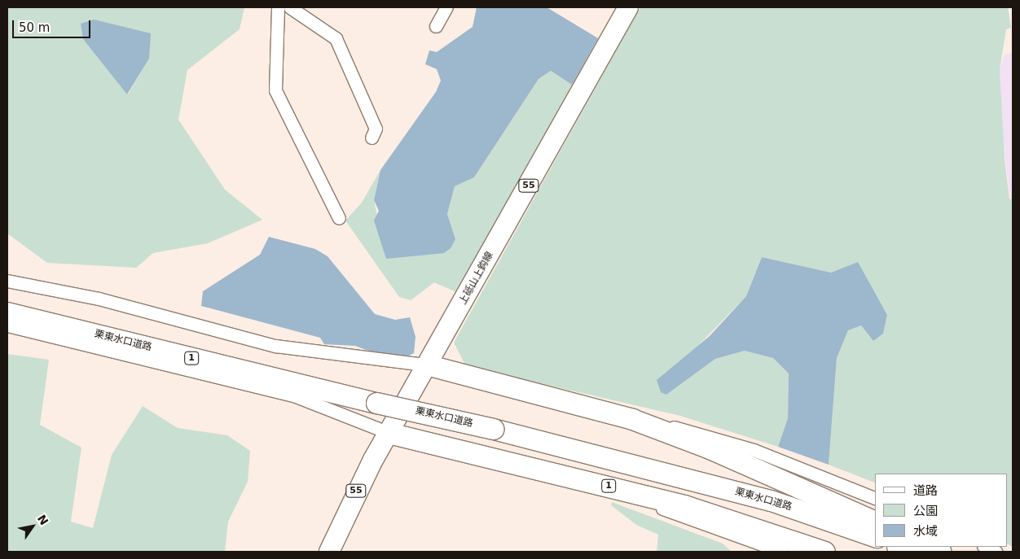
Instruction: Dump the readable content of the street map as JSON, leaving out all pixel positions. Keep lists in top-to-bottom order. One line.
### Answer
{"streets":{"highway":["栗東水口道路","1"],"main road":["55","上砥山上鈎線"]},"crossings":[["上砥山上鈎線","1"]],"legend":["道路","公園","水域"],"scale_bar":"50 m","north":"top right"}
